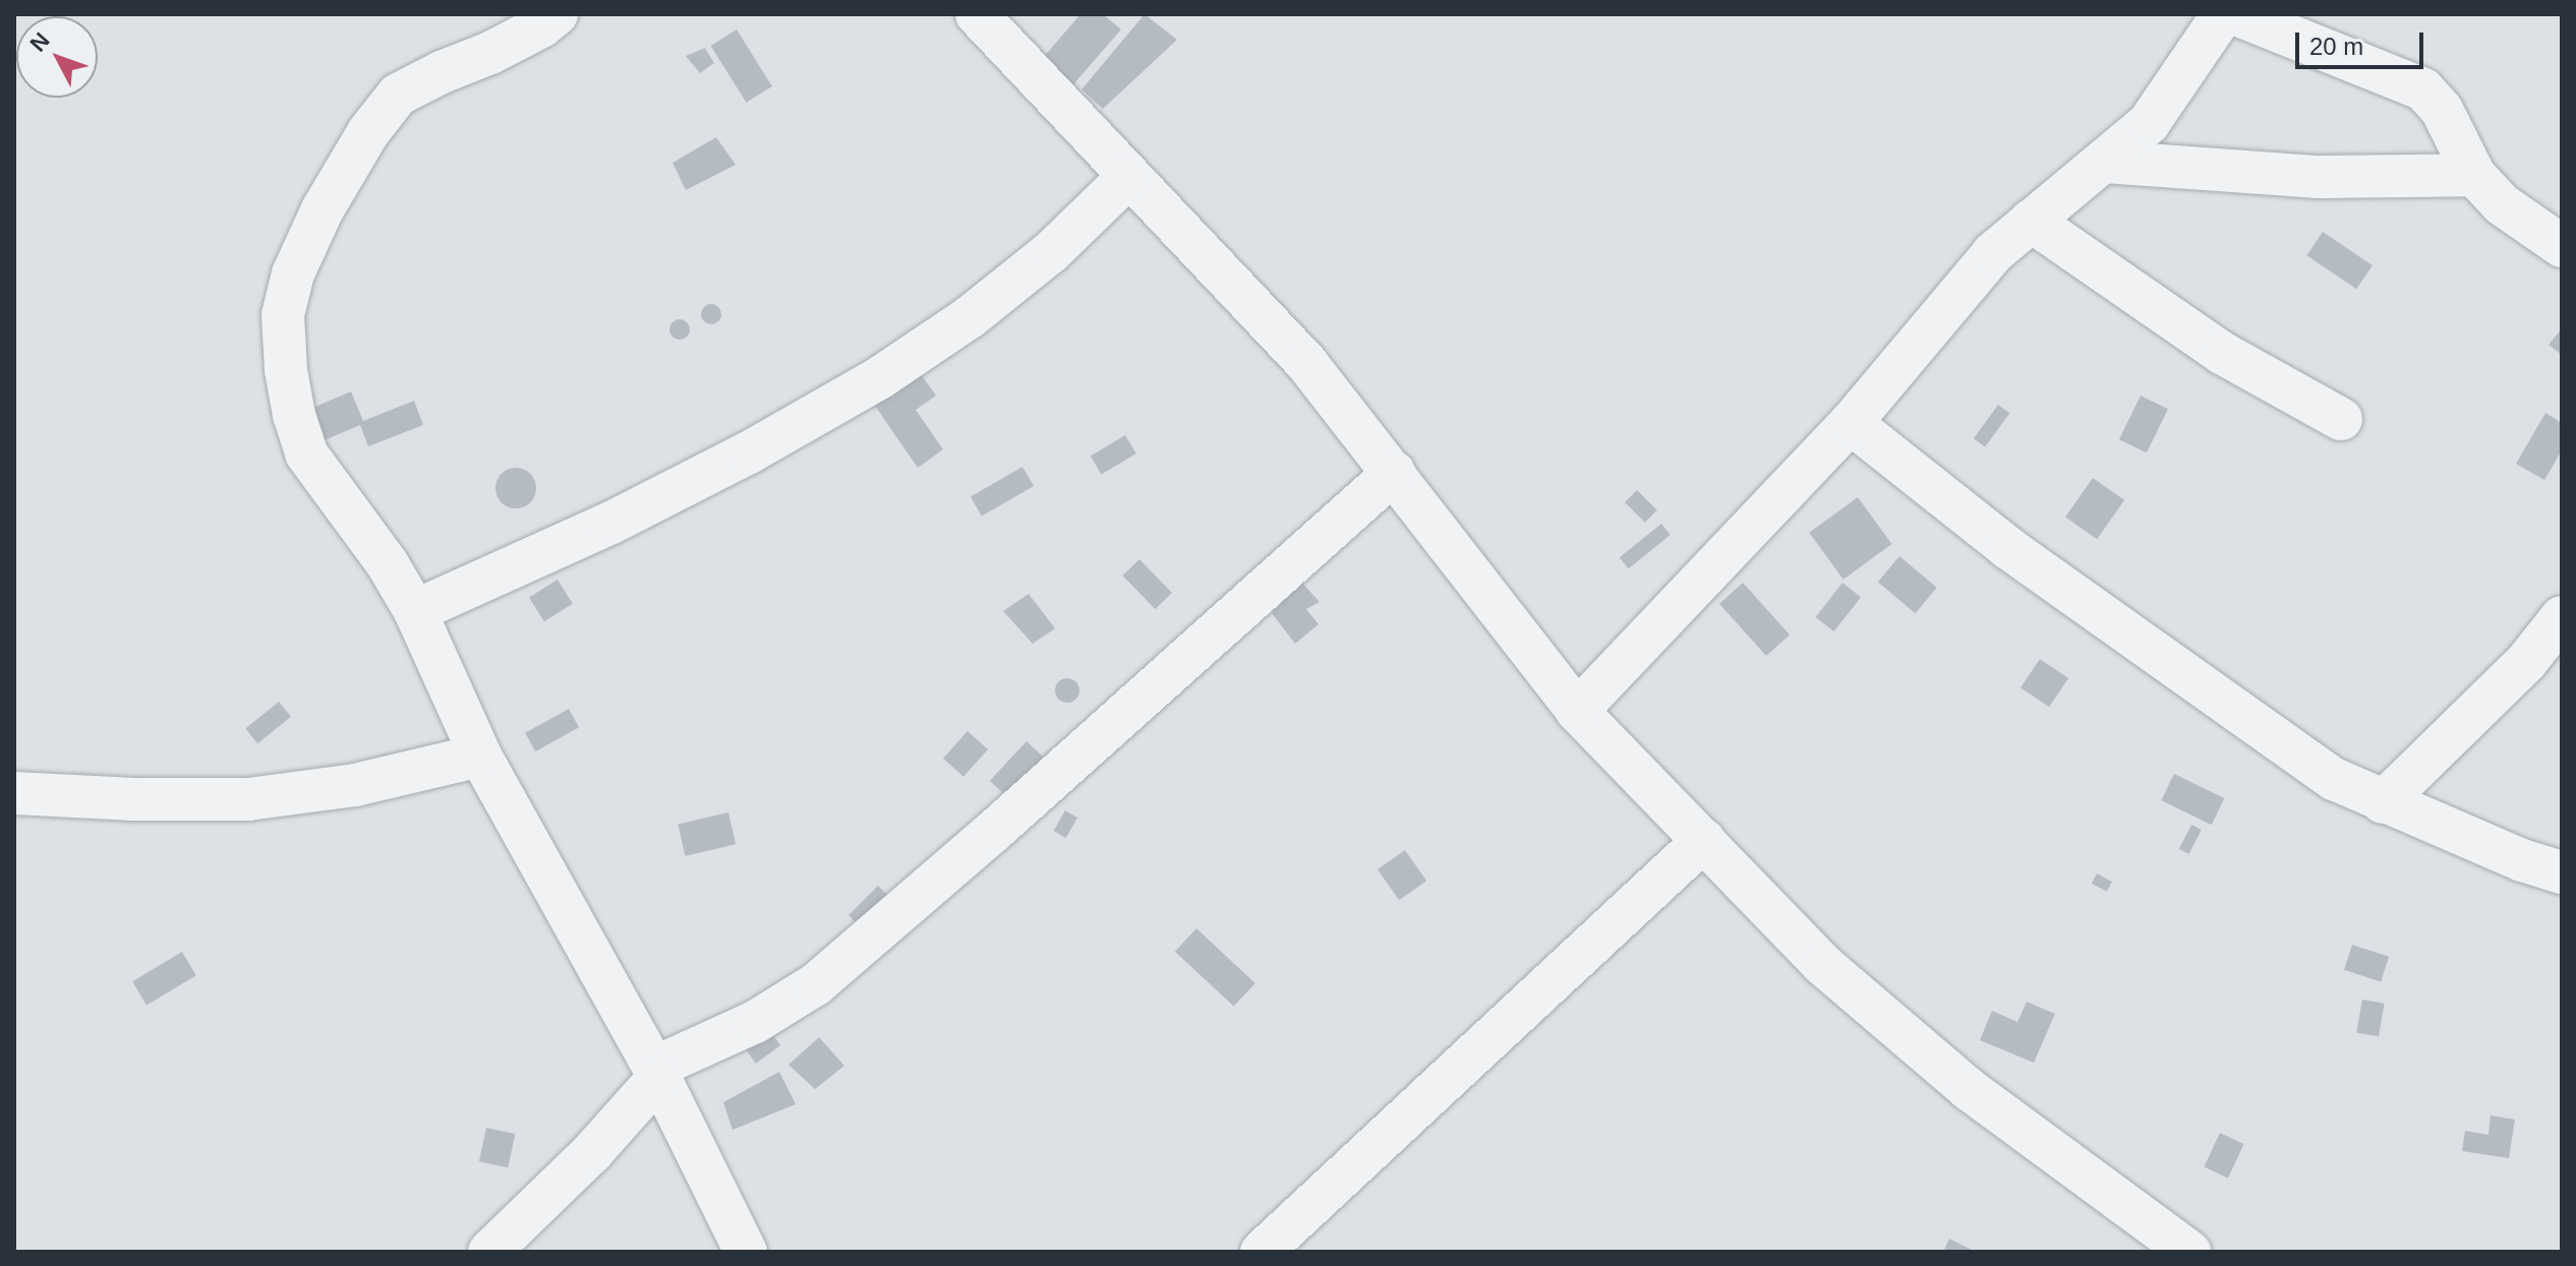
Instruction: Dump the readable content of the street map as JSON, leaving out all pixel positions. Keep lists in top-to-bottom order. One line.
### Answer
{"scale_bar":"20 m","north":"top left"}
